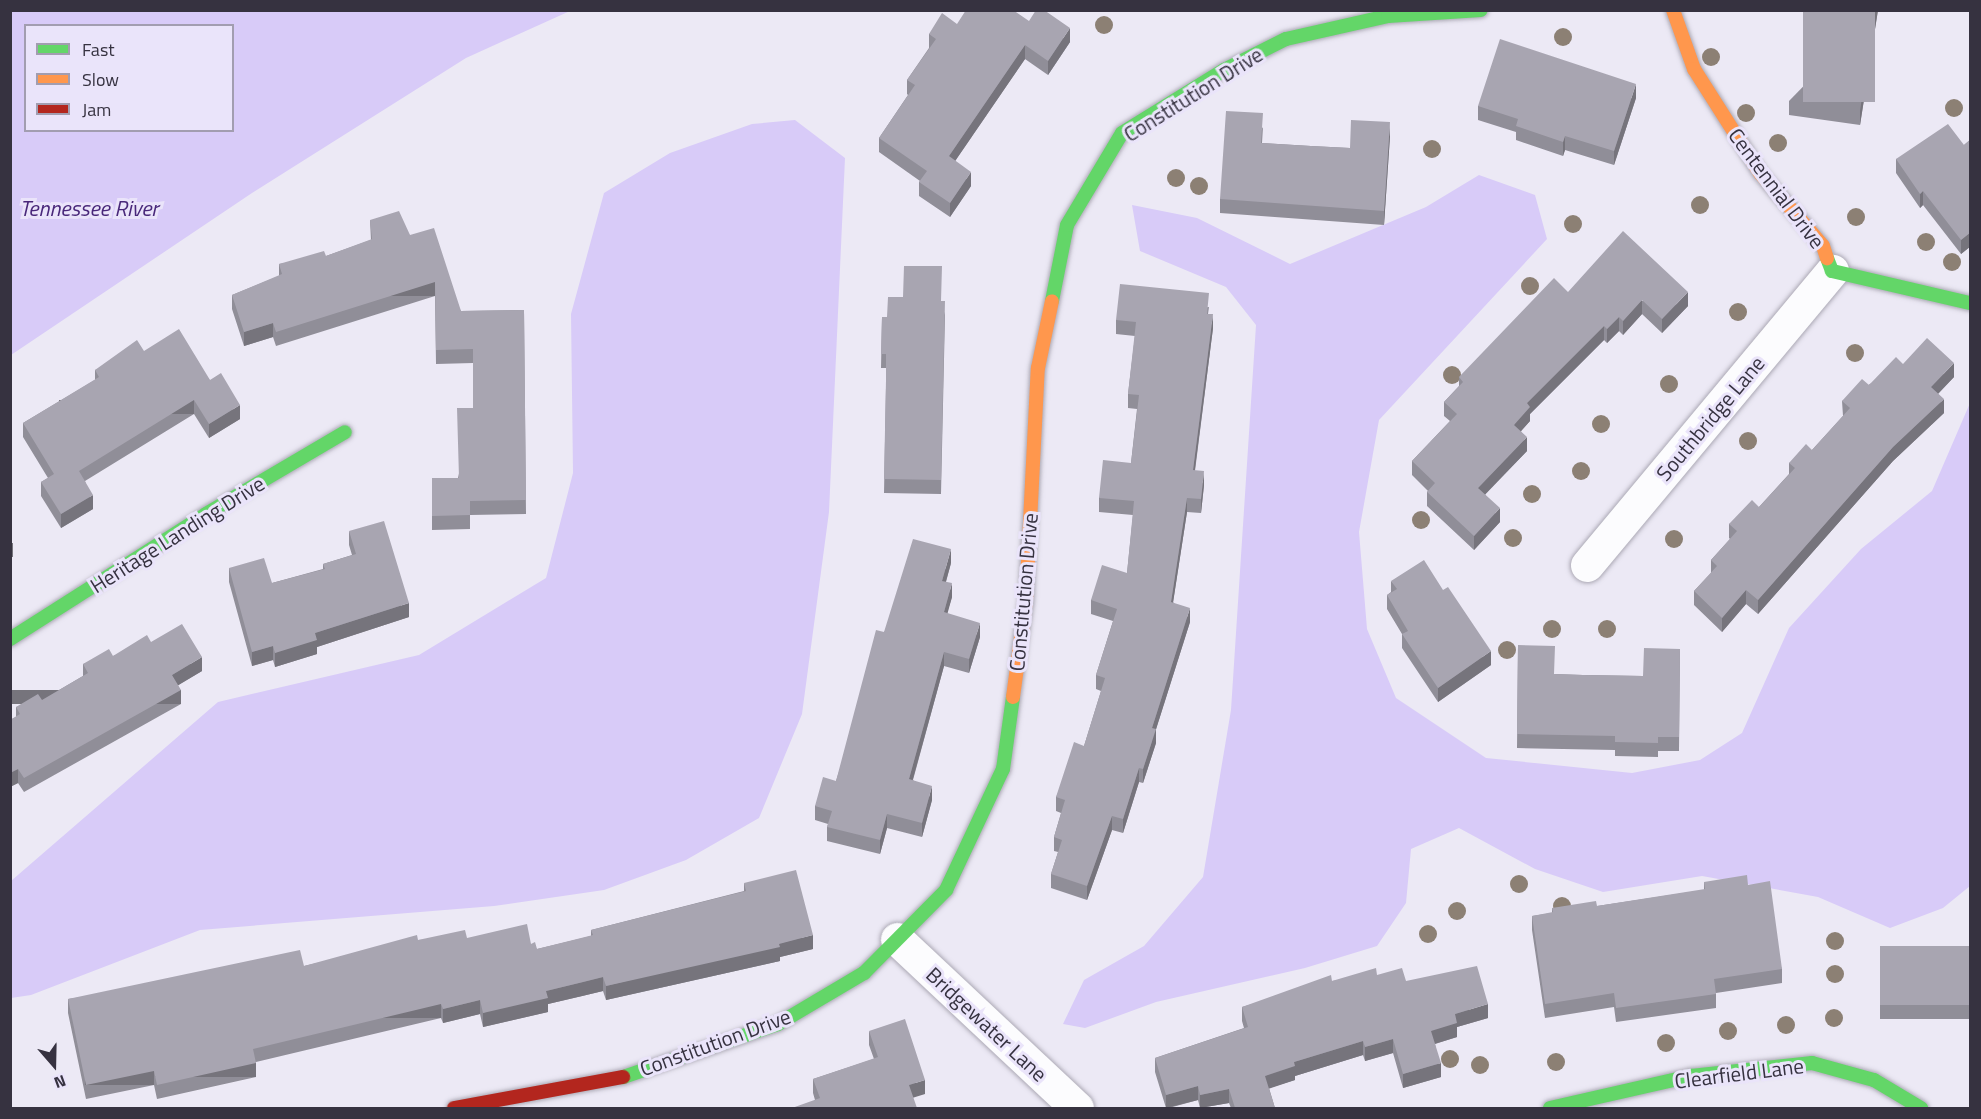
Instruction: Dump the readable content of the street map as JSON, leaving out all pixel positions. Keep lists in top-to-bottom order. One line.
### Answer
{"streets":{"street":["Constitution Drive","Centennial Drive","Southbridge Lane","Heritage Landing Drive","Bridgewater Lane","Clearfield Lane"]},"crossings":[["Constitution Drive","Bridgewater Lane"],["Centennial Drive","Southbridge Lane"]],"water":["Tennessee River"],"legend":["Fast","Slow","Jam"],"north":"bottom"}
